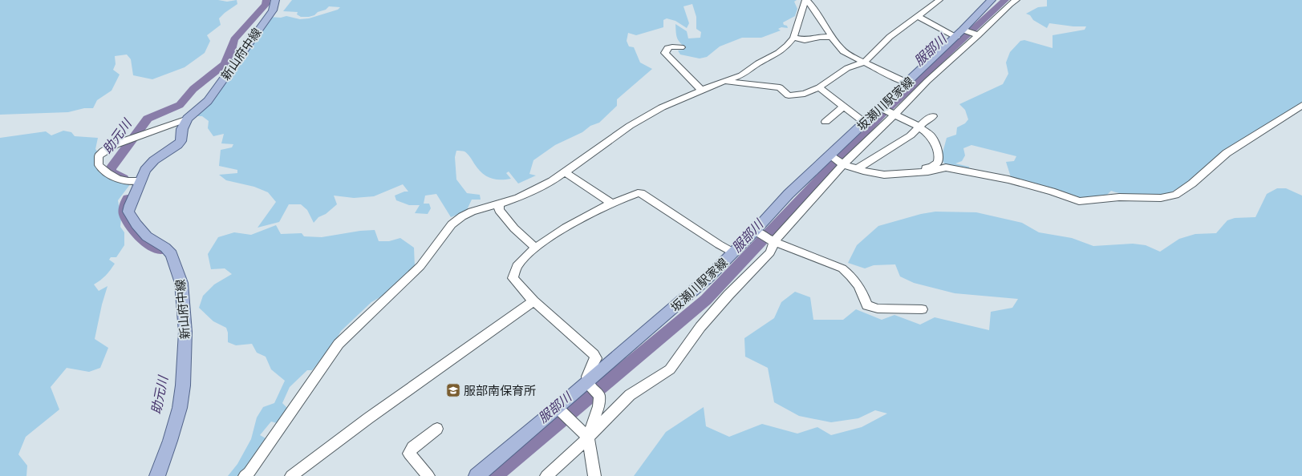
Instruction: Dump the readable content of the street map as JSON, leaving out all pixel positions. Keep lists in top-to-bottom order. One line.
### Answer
{"streets":{"main road":["新山府中線","坂瀬川駅家線"]},"water":["服部川","助元川"],"places":{"school or university":["服部南保育所"]}}
